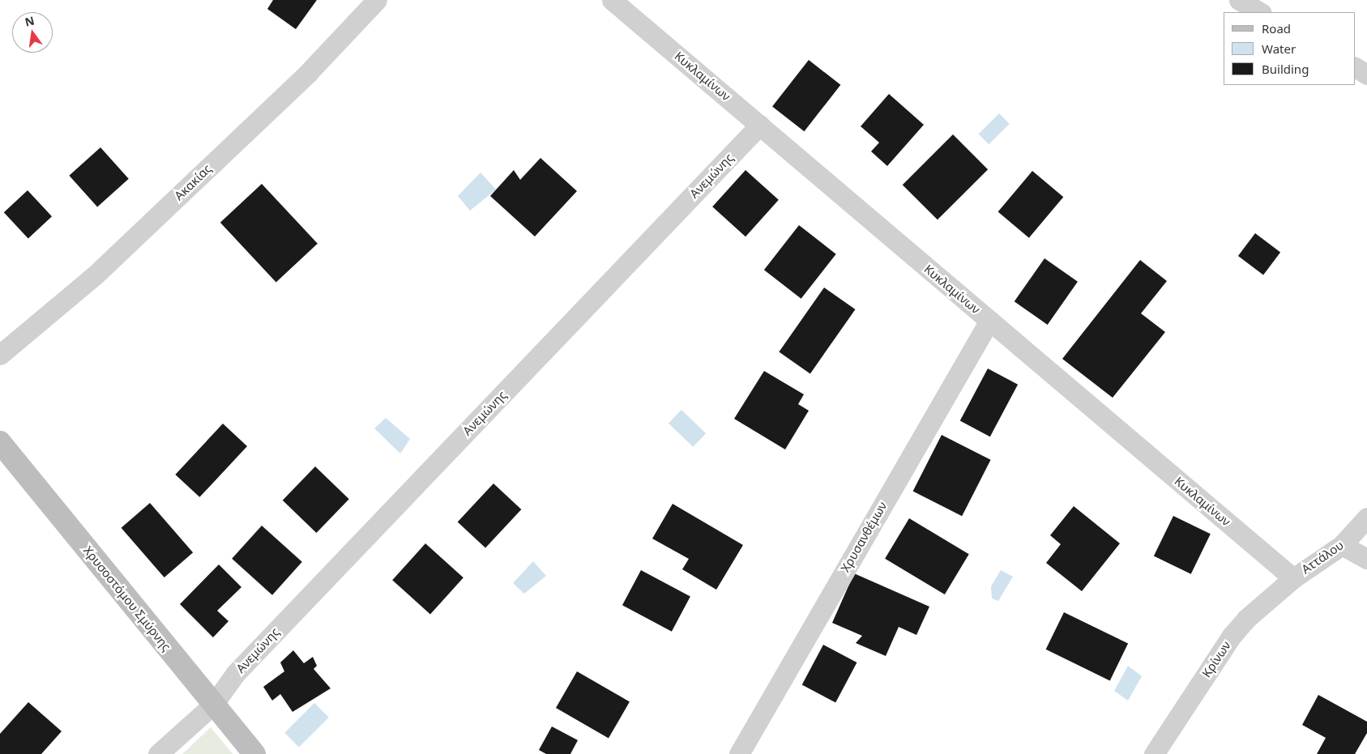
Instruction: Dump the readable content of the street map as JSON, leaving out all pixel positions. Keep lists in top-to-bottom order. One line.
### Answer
{"streets":{"street":["Κυκλαμίνων","Ανεμώνης","Ακακίας","Χρυσανθέμων","Αττάλου","Χρυσοστόμου Σμύρνης","Κρίνων"]},"crossings":[["Κυκλαμίνων","Ανεμώνης"],["Κυκλαμίνων","Χρυσανθέμων"],["Κυκλαμίνων","Αττάλου"],["Κυκλαμίνων","Κρίνων"],["Ανεμώνης","Χρυσοστόμου Σμύρνης"],["Αττάλου","Κρίνων"]],"legend":["Road","Water","Building"],"north":"top"}
